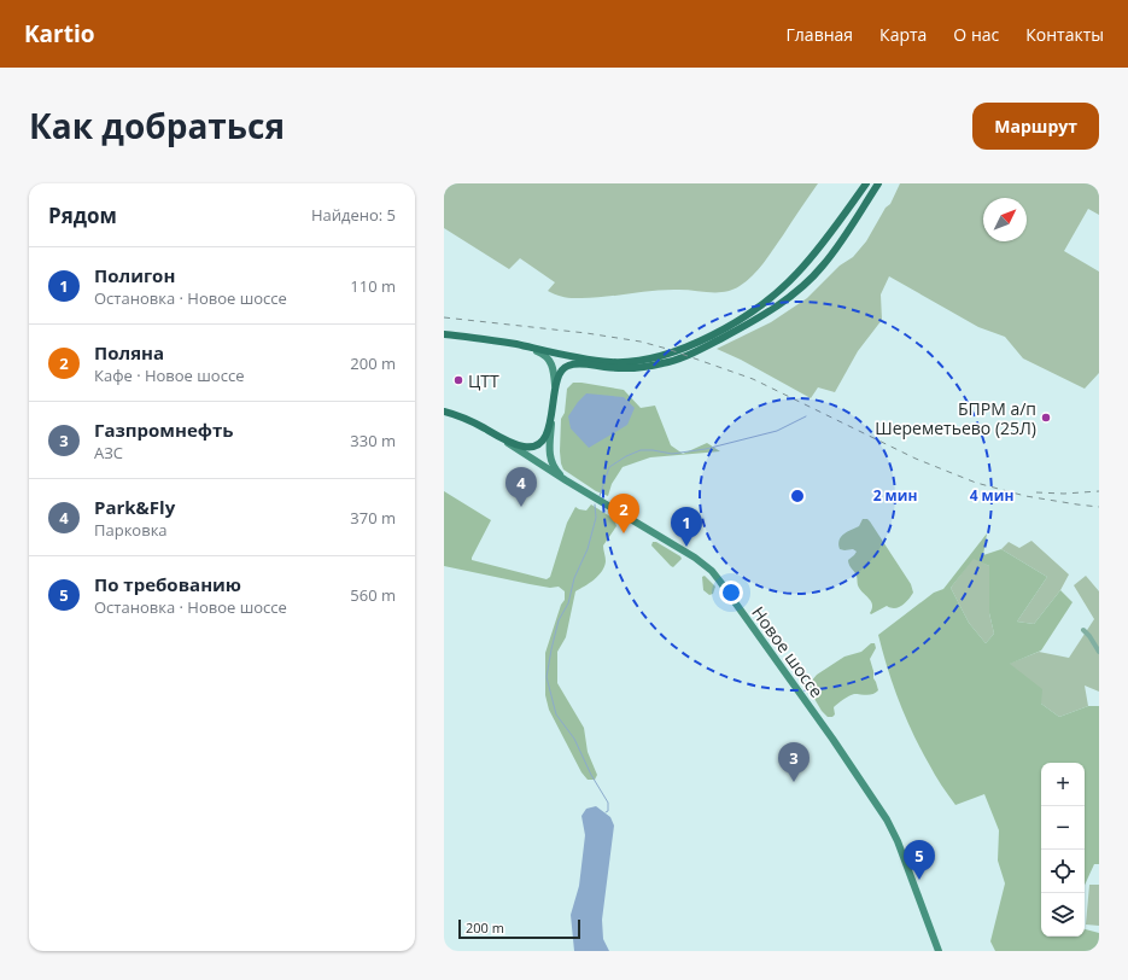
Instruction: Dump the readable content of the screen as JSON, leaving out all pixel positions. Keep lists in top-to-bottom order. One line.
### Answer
{"streets":{"main road":["Новое шоссе"]},"places":["ЦТТ","БПРМ а/п Шереметьево (25Л)"],"scale_bar":"200 m","north":"top right","page":{"header":"Kartio","nav":["Главная","Карта","О нас","Контакты"],"title":"Как добраться","buttons":"Маршрут","heading":["Рядом","Найдено: 5"],"list":[{"mark":"1","name":"Полигон","note":"Остановка · Новое шоссе","value":"110 m"},{"mark":"2","name":"Поляна","note":"Кафе · Новое шоссе","value":"200 m"},{"mark":"3","name":"Газпромнефть","note":"АЗС","value":"330 m"},{"mark":"4","name":"Park&Fly","note":"Парковка","value":"370 m"},{"mark":"5","name":"По требованию","note":"Остановка · Новое шоссе","value":"560 m"}],"pins":["4","2","1","3","5"],"map_buttons":["+","−"],"scale":"200 m"},"rings":["2 мин","4 мин"]}
